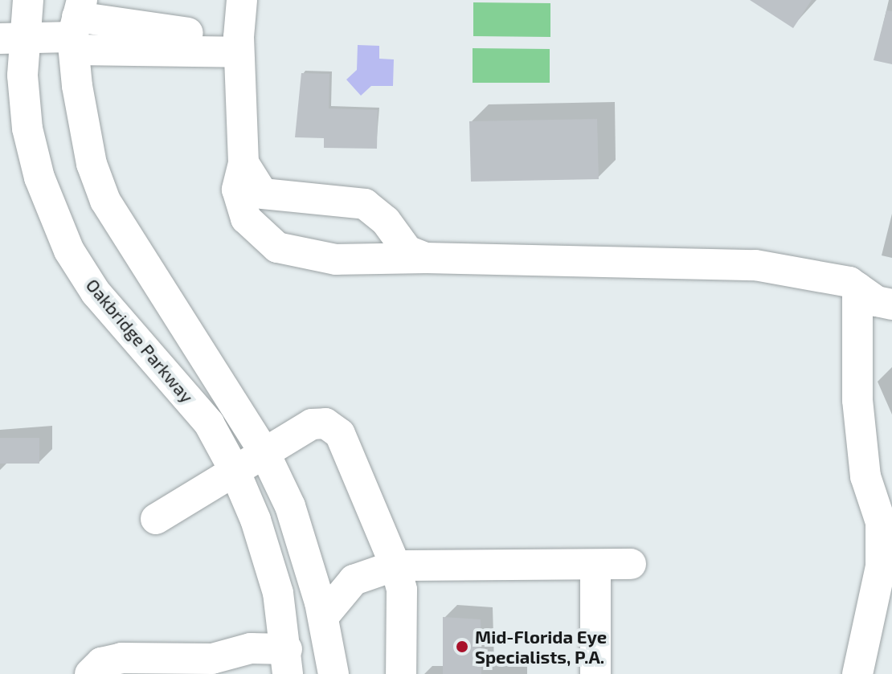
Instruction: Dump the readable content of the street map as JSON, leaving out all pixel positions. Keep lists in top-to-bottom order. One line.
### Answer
{"streets":{"street":["Oakbridge Parkway"]},"places":["Mid-Florida Eye Specialists, P.A."]}
